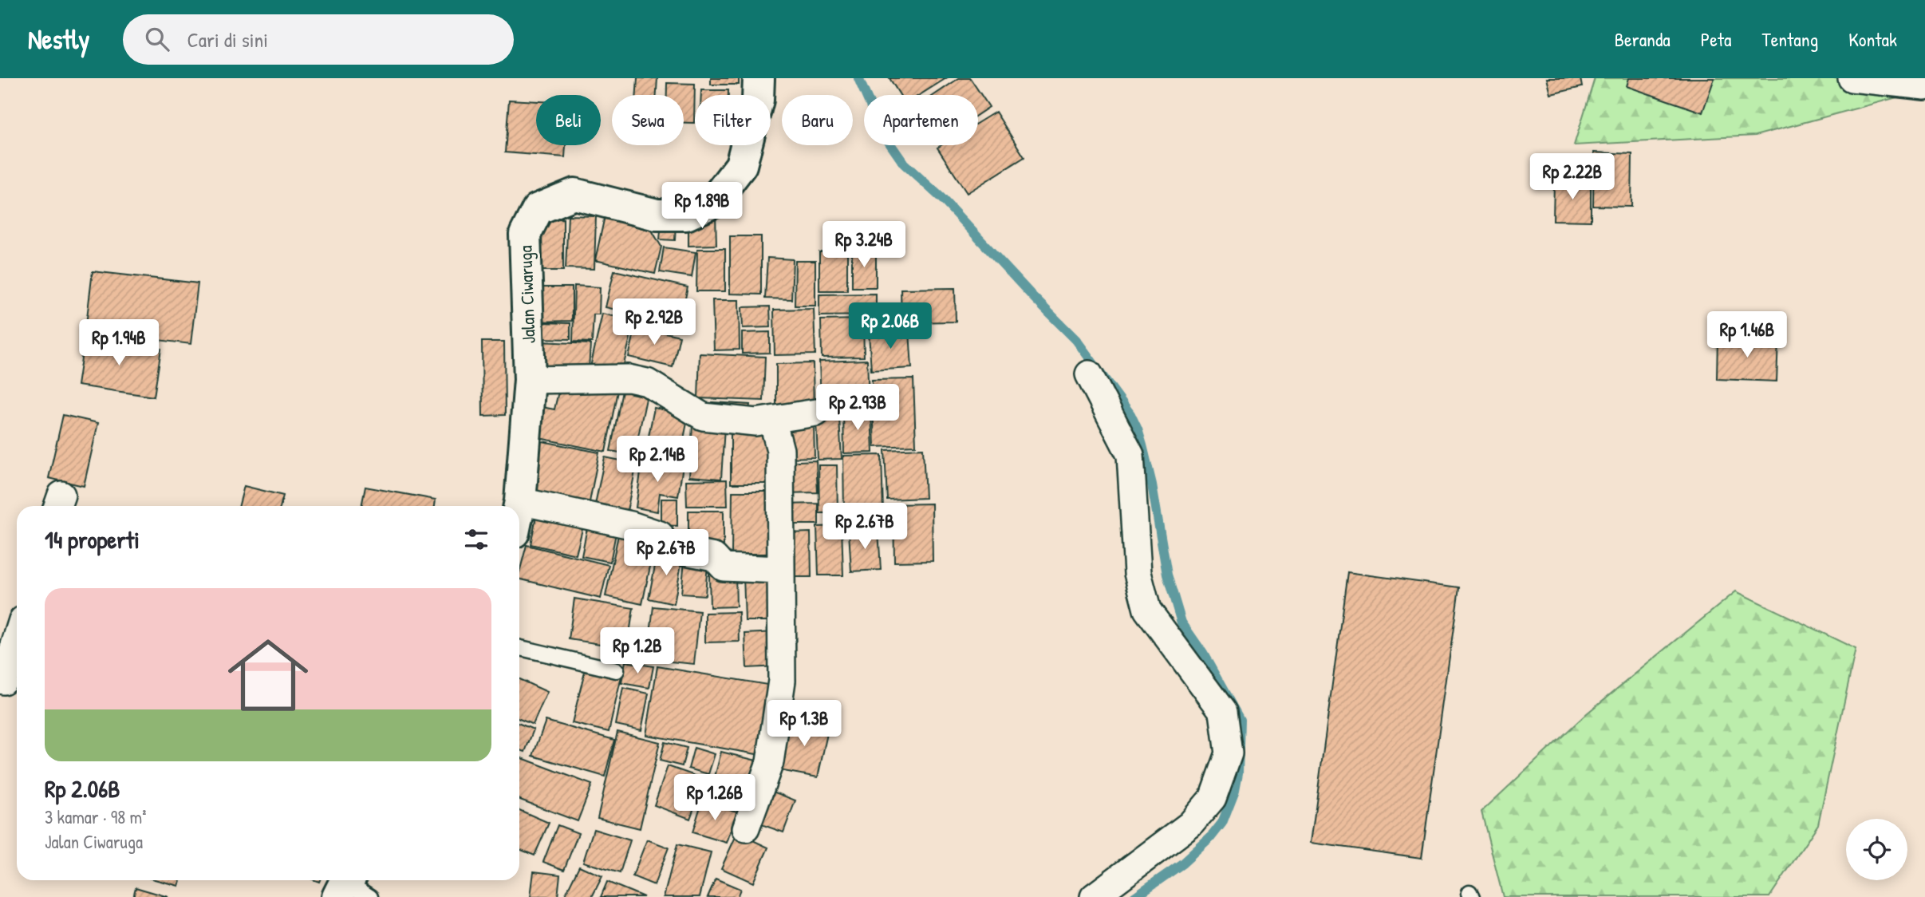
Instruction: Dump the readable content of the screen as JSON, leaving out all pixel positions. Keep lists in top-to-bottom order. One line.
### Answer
{"streets":{"street":["Jalan Ciwaruga"]},"page":{"header":"Nestly","search":"Cari di sini","nav":["Beranda","Peta","Tentang","Kontak"],"chip":["Beli","Sewa","Filter","Baru","Apartemen"],"price":["Rp 2.22B","Rp 1.89B","Rp 3.24B","Rp 2.92B","Rp 2.06B","Rp 1.46B","Rp 1.94B","Rp 2.93B","Rp 2.14B","Rp 2.67B","Rp 2.67B","Rp 1.2B","Rp 1.3B","Rp 1.26B"],"heading":"14 properti","list":[{"name":"Rp 2.06B","note":"3 kamar · 98 m² · Jalan Ciwaruga"}]}}
